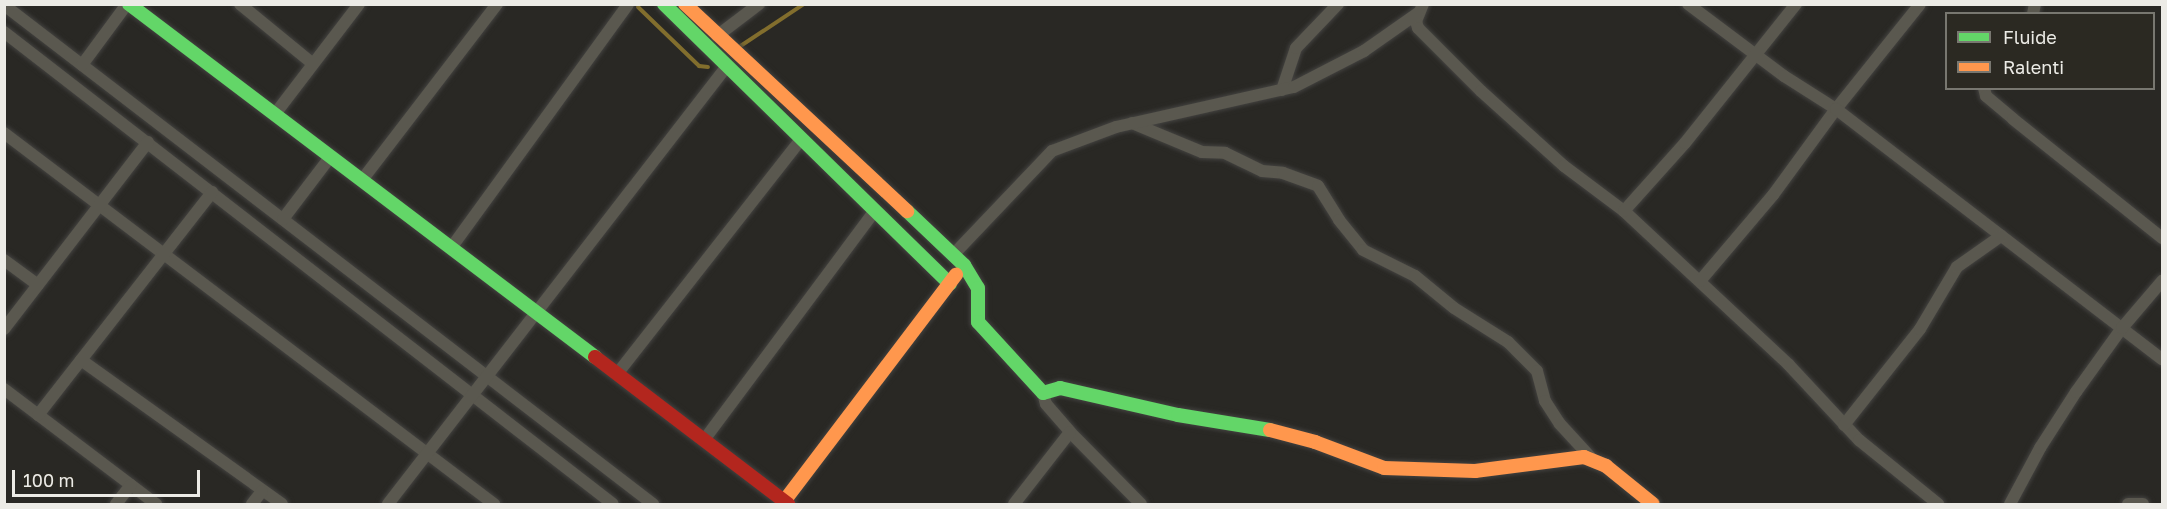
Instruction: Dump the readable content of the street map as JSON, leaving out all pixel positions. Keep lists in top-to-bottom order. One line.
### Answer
{"legend":["Fluide","Ralenti"],"scale_bar":"100 m"}
